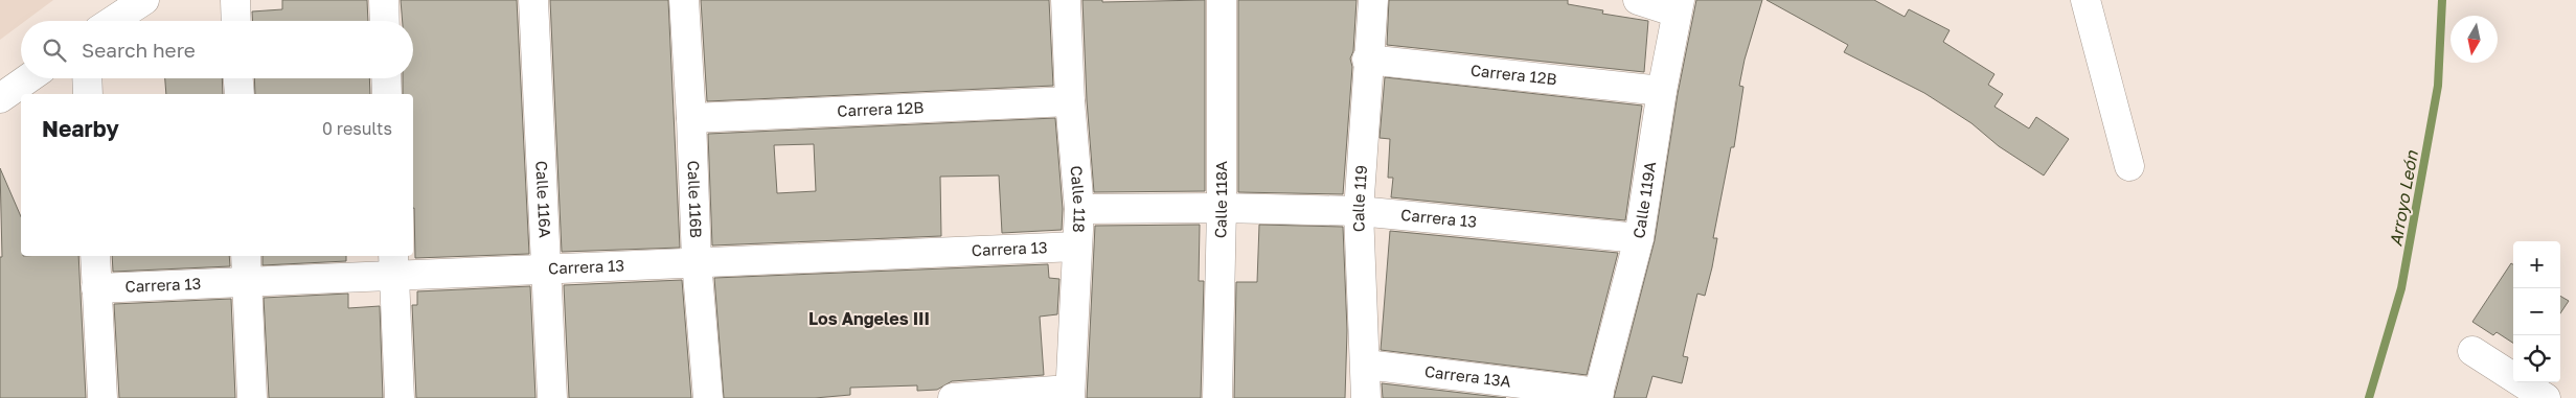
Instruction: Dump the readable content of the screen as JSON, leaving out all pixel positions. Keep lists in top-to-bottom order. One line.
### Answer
{"streets":{"street":["Carrera 12B","Calle 118","Calle 119","Calle 116A","Calle 116B","Calle 118A","Calle 119A","Carrera 13","Carrera 13A"]},"crossings":[["Carrera 12B","Calle 118"],["Carrera 12B","Calle 119"],["Carrera 12B","Calle 116B"],["Carrera 12B","Calle 119A"],["Calle 118","Carrera 13"],["Calle 119","Carrera 13"],["Calle 119","Carrera 13A"],["Calle 116A","Carrera 13"],["Calle 116B","Carrera 13"],["Calle 118A","Carrera 13"],["Calle 119A","Carrera 13"],["Calle 119A","Carrera 13A"]],"districts":["Los Angeles III"],"water":["Arroyo León"],"north":"bottom","page":{"search":"Search here","heading":["Nearby","0 results"],"map_buttons":["+","−"]}}
